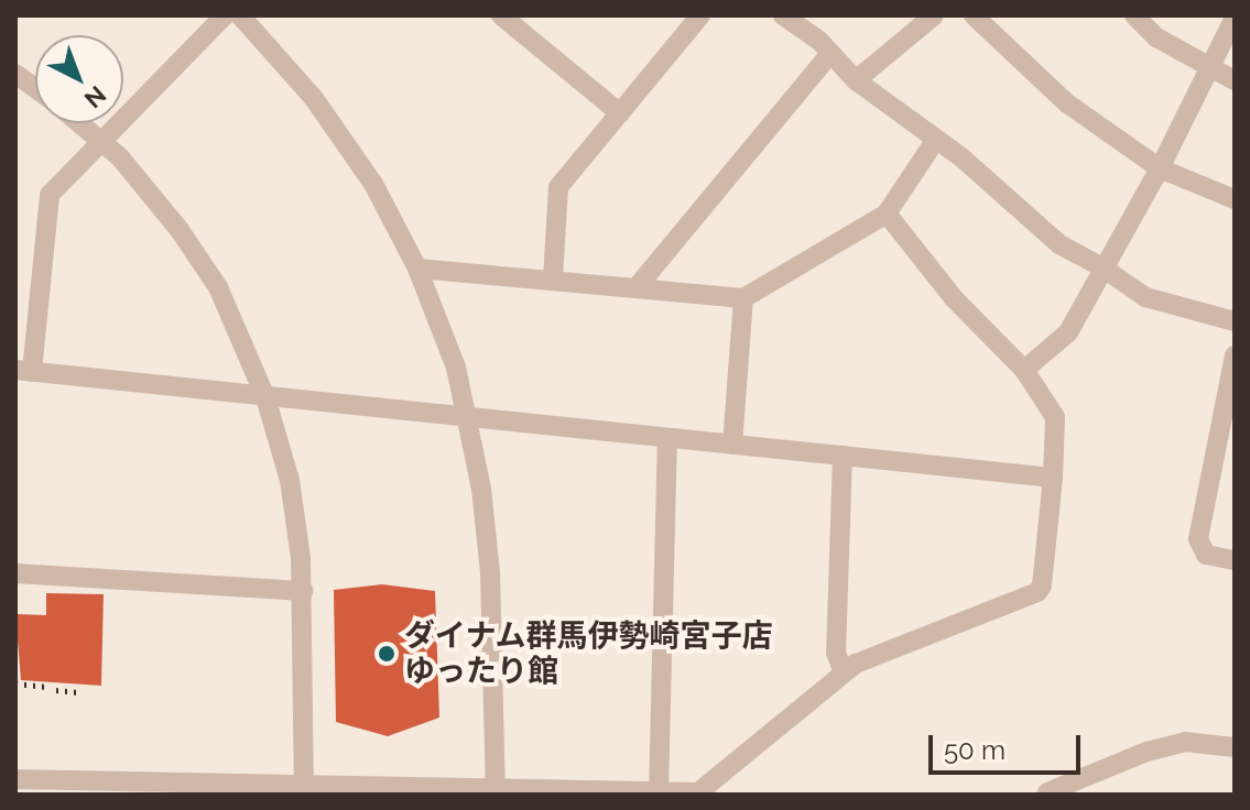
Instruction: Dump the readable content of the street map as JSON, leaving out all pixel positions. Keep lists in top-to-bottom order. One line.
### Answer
{"places":["ダイナム群馬伊勢崎宮子店 ゆったり館"],"scale_bar":"50 m","north":"bottom right"}
